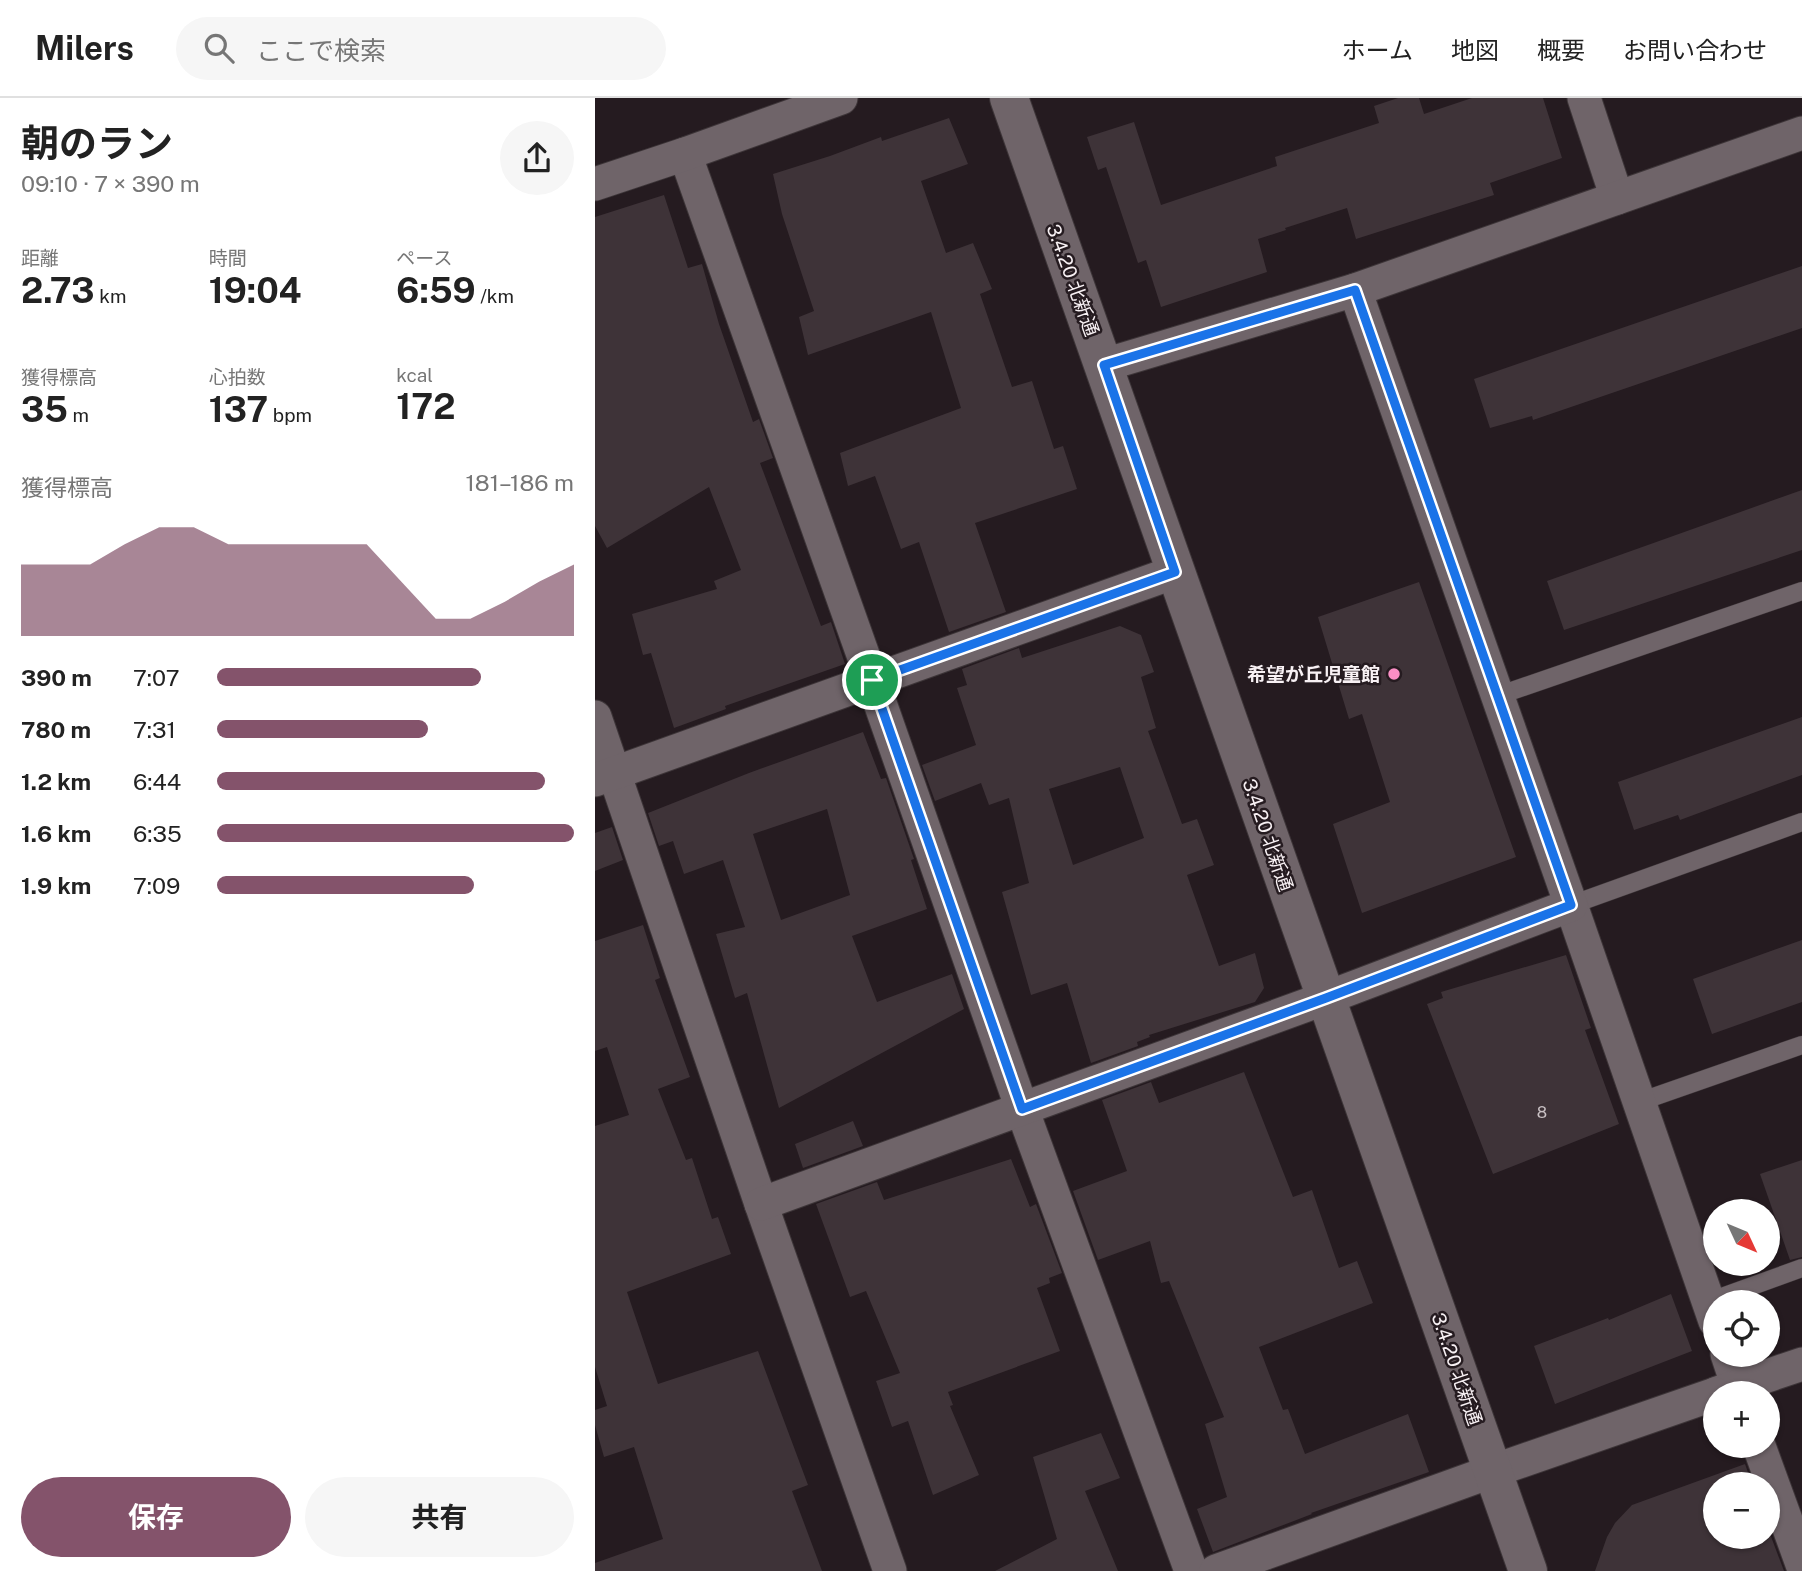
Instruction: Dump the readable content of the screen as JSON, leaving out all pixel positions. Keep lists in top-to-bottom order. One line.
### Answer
{"streets":{"street":["3.4.20 北新通"]},"places":["希望が丘児童館"],"house_numbers":["8"],"north":"bottom right","page":{"header":"Milers","search":"ここで検索","nav":["ホーム","地図","概要","お問い合わせ"],"heading":["朝のラン","09:10 · 7 × 390 m"],"stats":[["距離","2.73 km"],["時間","19:04"],["ペース","6:59 /km"],["獲得標高","35 m"],["心拍数","137 bpm"],["kcal","172"]],"chart":["獲得標高","181–186 m"],"list":[{"name":"390 m","note":"7:07"},{"name":"780 m","note":"7:31"},{"name":"1.2 km","note":"6:44"},{"name":"1.6 km","note":"6:35"},{"name":"1.9 km","note":"7:09"}],"map_buttons":["+","−"],"buttons":["保存","共有"]}}
